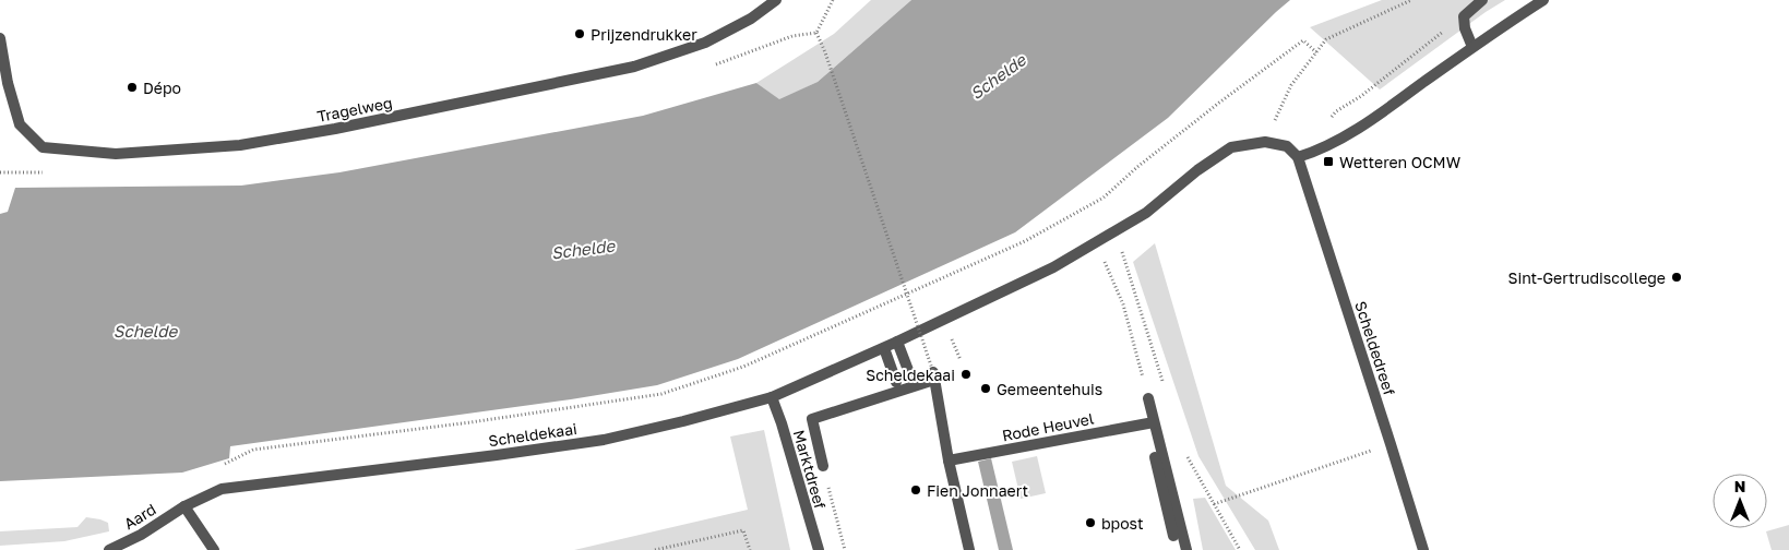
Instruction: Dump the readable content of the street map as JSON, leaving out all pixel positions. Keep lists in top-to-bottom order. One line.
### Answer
{"streets":{"street":["Tragelweg","Scheldedreef","Rode Heuvel","Scheldekaai","Marktdreef","Aard"]},"crossings":[["Scheldekaai","Marktdreef"],["Scheldekaai","Aard"]],"water":["Schelde"],"places":{"other":["Prijzendrukker","Dépo","Sint-Gertrudiscollege","Scheldekaai","Gemeentehuis","Fien Jonnaert","bpost"],"transit":["Wetteren OCMW"]},"north":"top"}
